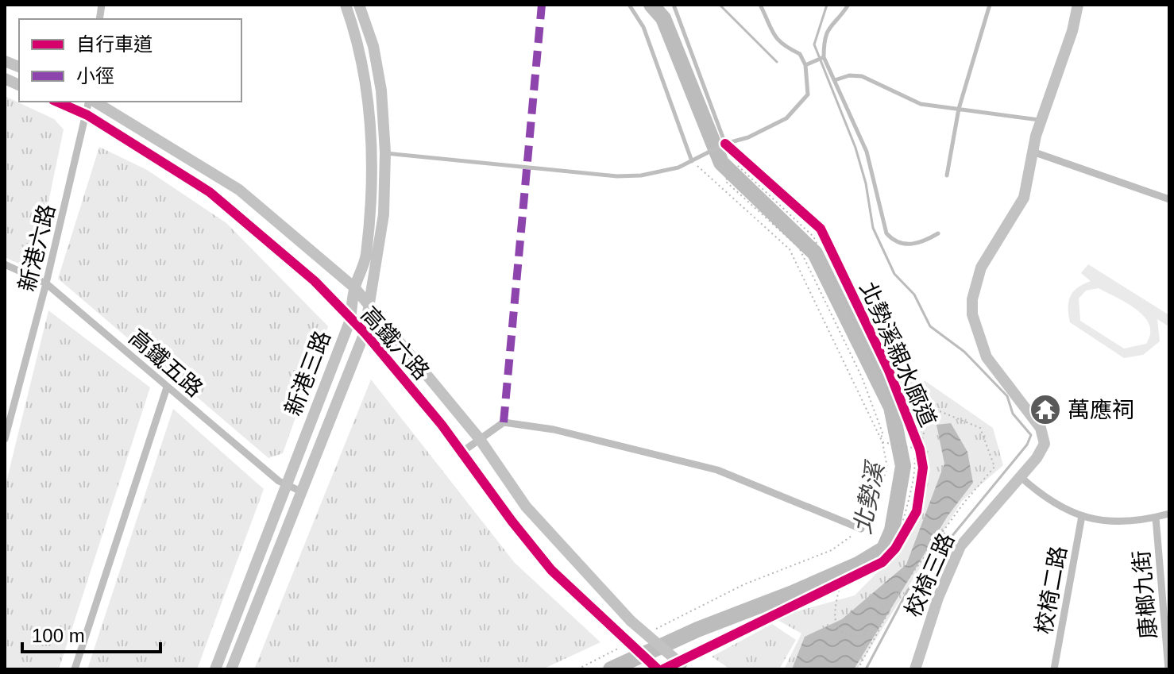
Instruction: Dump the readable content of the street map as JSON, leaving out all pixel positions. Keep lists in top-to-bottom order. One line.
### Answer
{"streets":{"street":["新港六路","高鐵六路","高鐵五路","新港三路","校椅三路","校椅二路","康榔九街"],"cycle path":["北勢溪親水廊道"]},"crossings":[["新港六路","高鐵六路"],["新港六路","高鐵五路"],["高鐵六路","新港三路"],["高鐵五路","新港三路"]],"water":["北勢溪"],"places":{"temple":["萬應祠"]},"legend":["自行車道","小徑"],"scale_bar":"100 m"}
